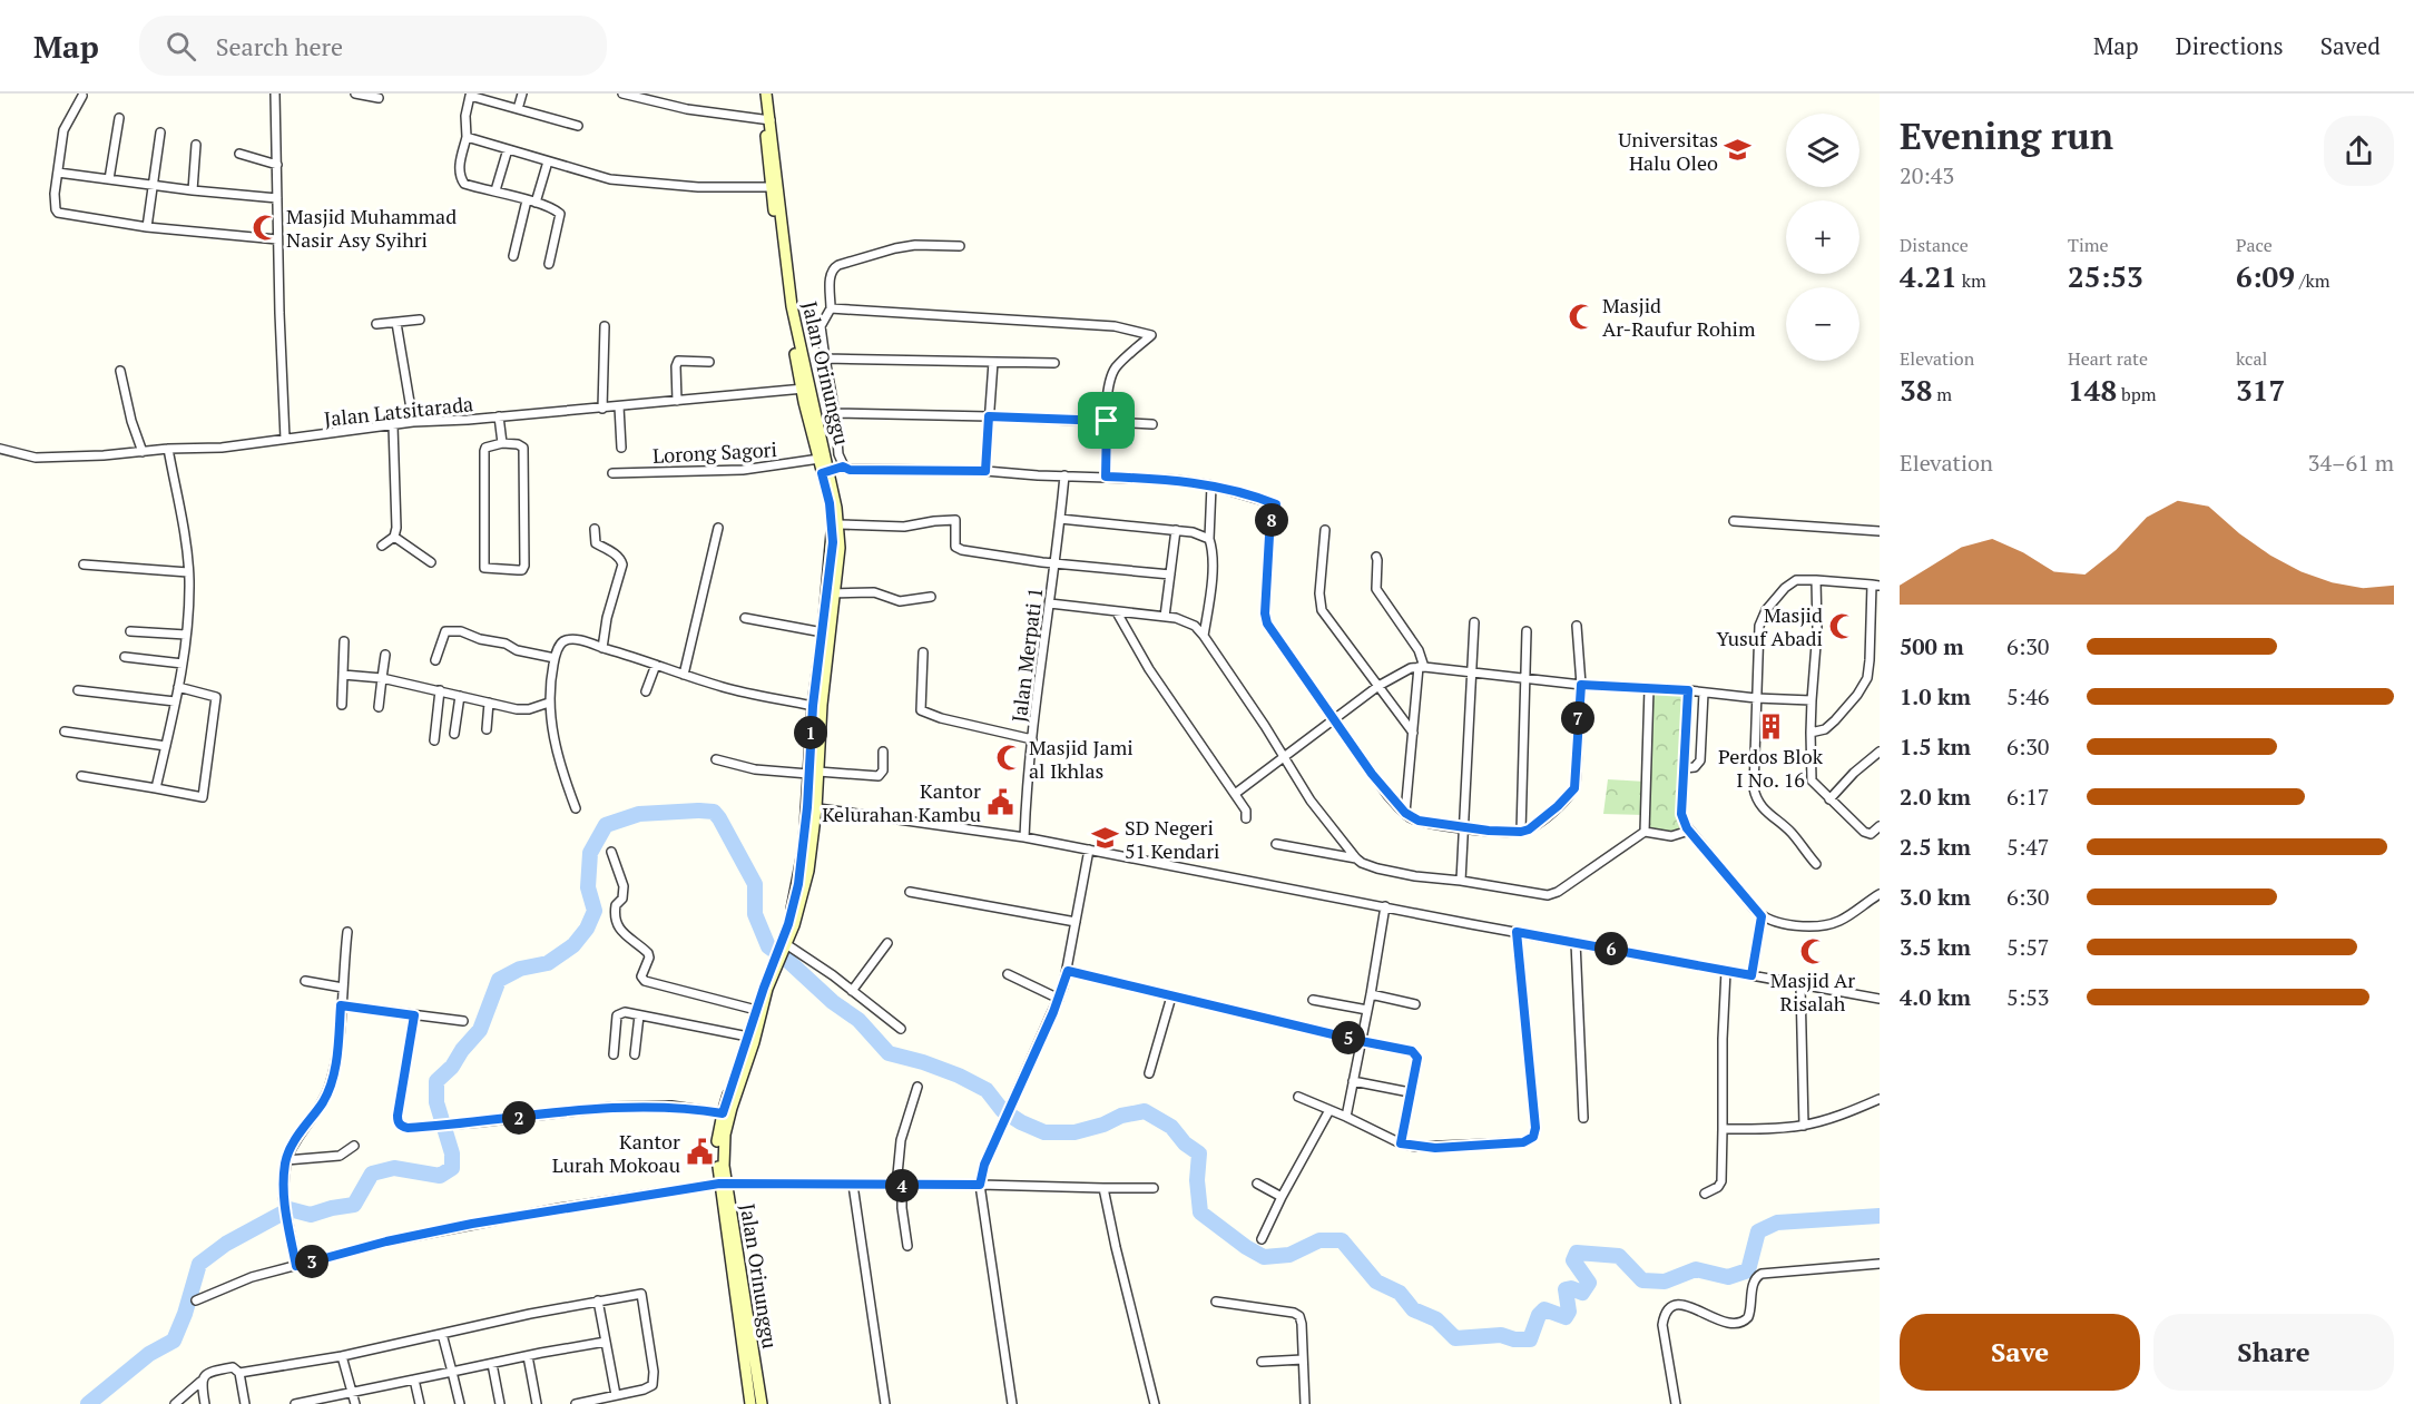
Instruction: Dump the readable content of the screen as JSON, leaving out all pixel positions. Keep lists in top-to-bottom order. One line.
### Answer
{"streets":{"street":["Jalan Orinunggu","Jalan Latsitarada","Lorong Sagori","Jalan Merpati 1"]},"crossings":[["Jalan Orinunggu","Jalan Latsitarada"],["Jalan Orinunggu","Lorong Sagori"]],"places":{"school or university":["Universitas Halu Oleo","SD Negeri 51 Kendari"],"mosque":["Masjid Muhammad Nasir Asy Syihri","Masjid Ar-Raufur Rohim","Masjid Yusuf Abadi","Masjid Jami al Ikhlas","Masjid Ar Risalah"],"building":["Perdos Blok I No. 16"],"public building":["Kantor Kelurahan Kambu","Kantor Lurah Mokoau"]},"page":{"header":"Map","search":"Search here","nav":["Map","Directions","Saved"],"heading":["Evening run","20:43"],"map_buttons":["+","−"],"stats":[["Distance","4.21 km"],["Time","25:53"],["Pace","6:09 /km"],["Elevation","38 m"],["Heart rate","148 bpm"],["kcal","317"]],"chart":["Elevation","34–61 m"],"pins":["8","7","1","6","5","2","4","3"],"list":[{"name":"500 m","note":"6:30"},{"name":"1.0 km","note":"5:46"},{"name":"1.5 km","note":"6:30"},{"name":"2.0 km","note":"6:17"},{"name":"2.5 km","note":"5:47"},{"name":"3.0 km","note":"6:30"},{"name":"3.5 km","note":"5:57"},{"name":"4.0 km","note":"5:53"}],"buttons":["Save","Share"]}}
